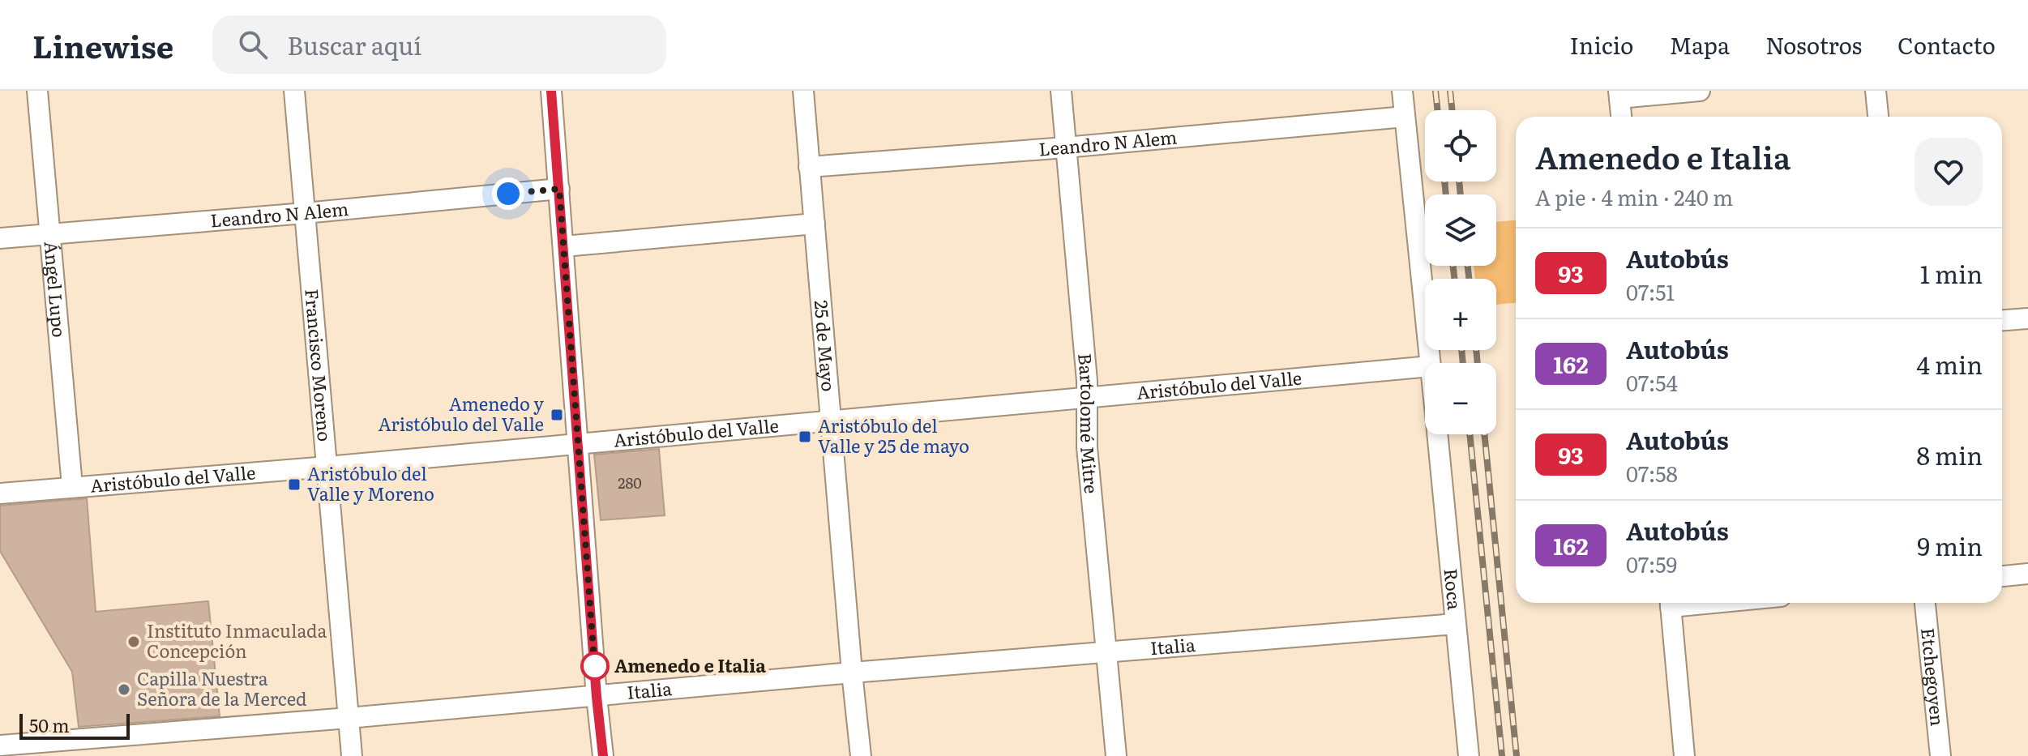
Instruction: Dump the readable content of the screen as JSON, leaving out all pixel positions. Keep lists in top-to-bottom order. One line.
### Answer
{"streets":{"street":["Leandro N Alem","Ángel Lupo","25 de Mayo","Francisco Moreno","Aristóbulo del Valle","Bartolomé Mitre","Roca","Italia","Etchegoyen"]},"crossings":[["Leandro N Alem","Ángel Lupo"],["Leandro N Alem","25 de Mayo"],["Leandro N Alem","Francisco Moreno"],["Leandro N Alem","Bartolomé Mitre"],["Leandro N Alem","Roca"],["Ángel Lupo","Aristóbulo del Valle"],["25 de Mayo","Aristóbulo del Valle"],["25 de Mayo","Italia"],["Francisco Moreno","Aristóbulo del Valle"],["Francisco Moreno","Italia"],["Aristóbulo del Valle","Bartolomé Mitre"],["Bartolomé Mitre","Italia"],["Roca","Italia"]],"places":{"transit":["Amenedo y Aristóbulo del Valle","Aristóbulo del Valle y 25 de mayo","Aristóbulo del Valle y Moreno"],"other":["Instituto Inmaculada Concepción","Amenedo e Italia","Capilla Nuestra Señora de la Merced"]},"lines":["bus line 93"],"house_numbers":["280"],"scale_bar":"50 m","page":{"header":"Linewise","search":"Buscar aquí","nav":["Inicio","Mapa","Nosotros","Contacto"],"map_buttons":["+","−"],"heading":["Amenedo e Italia","A pie · 4 min · 240 m"],"list":[{"mark":"93","name":"Autobús","note":"07:51","value":"1 min"},{"mark":"162","name":"Autobús","note":"07:54","value":"4 min"},{"mark":"93","name":"Autobús","note":"07:58","value":"8 min"},{"mark":"162","name":"Autobús","note":"07:59","value":"9 min"}],"scale":"50 m"}}
